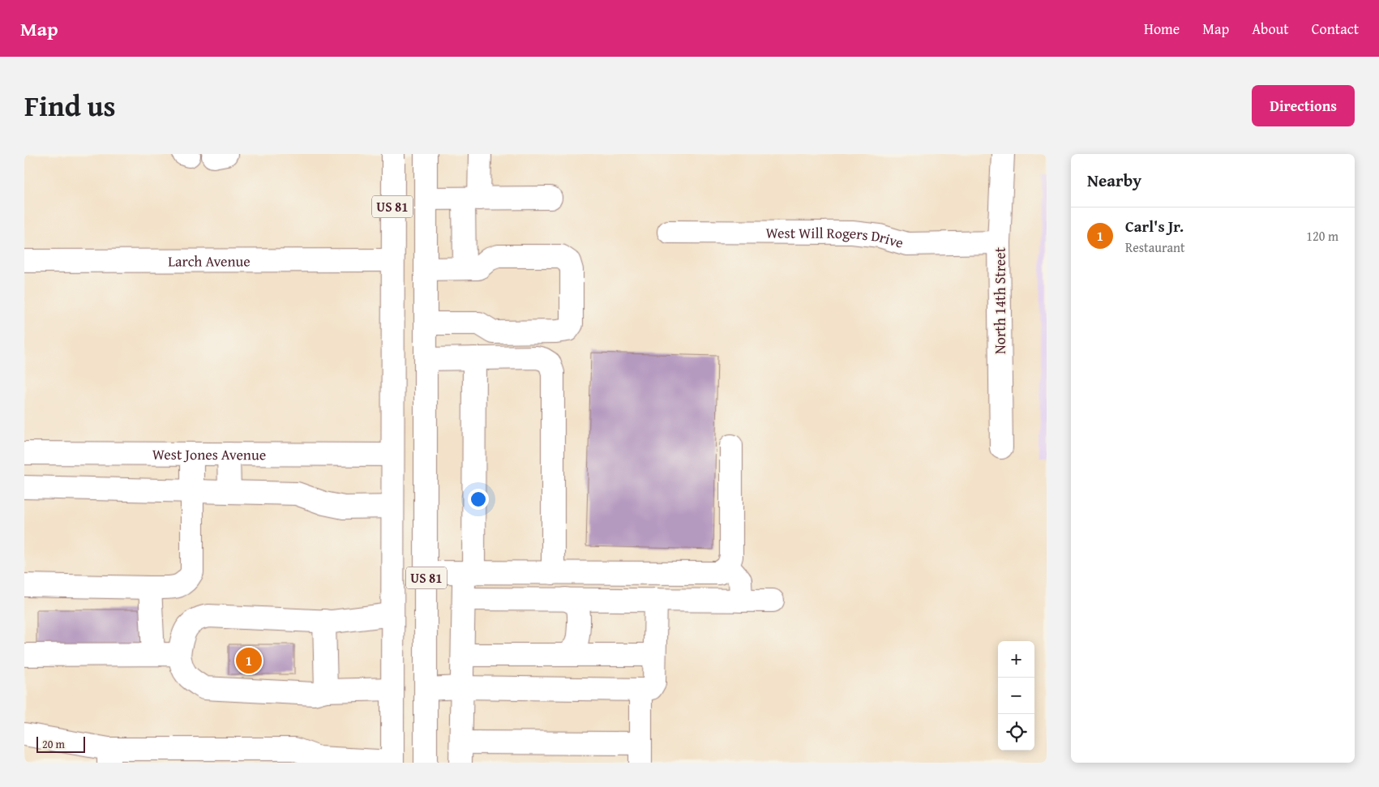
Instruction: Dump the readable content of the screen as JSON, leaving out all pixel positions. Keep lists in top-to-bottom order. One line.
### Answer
{"streets":{"street":["US 81","West Will Rogers Drive","Larch Avenue","North 14th Street","West Jones Avenue"]},"crossings":[["US 81","Larch Avenue"],["US 81","West Jones Avenue"],["West Will Rogers Drive","North 14th Street"]],"scale_bar":"20 m","page":{"header":"Map","nav":["Home","Map","About","Contact"],"title":"Find us","buttons":"Directions","heading":"Nearby","list":[{"mark":"1","name":"Carl's Jr.","note":"Restaurant","value":"120 m"}],"map_buttons":["+","−"],"pins":"1","scale":"20 m"}}
